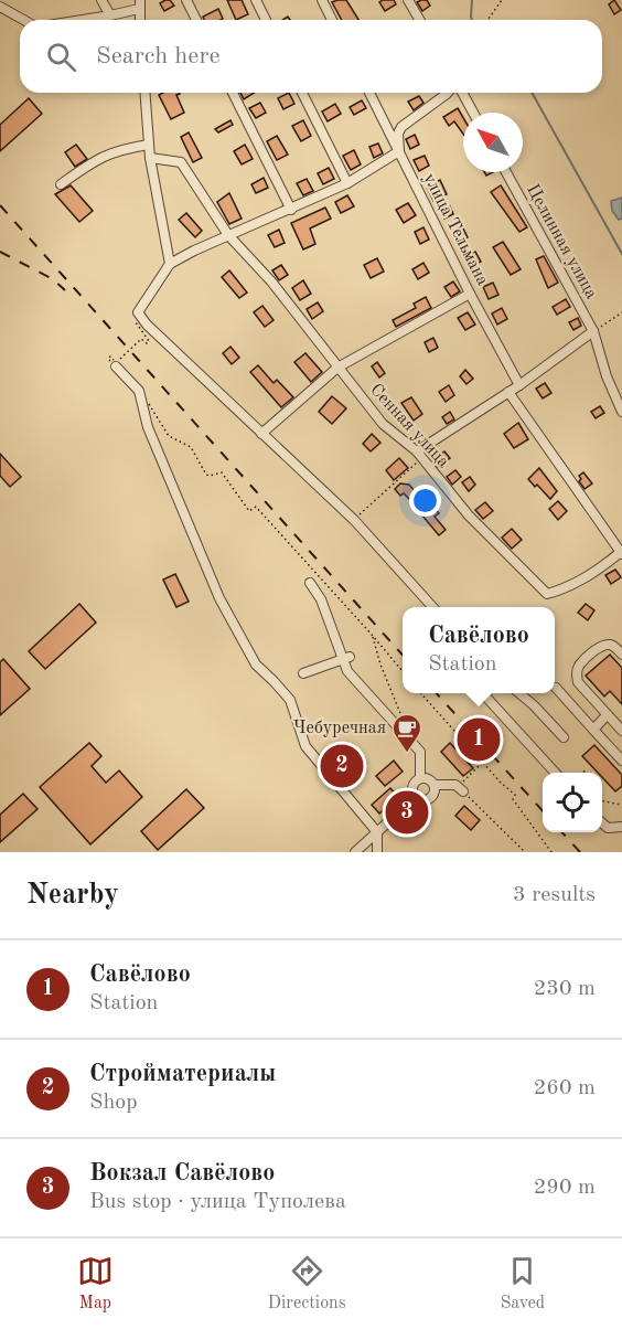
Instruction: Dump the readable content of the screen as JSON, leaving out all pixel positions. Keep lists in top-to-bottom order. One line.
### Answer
{"streets":{"street":["улица Тельмана","Целинная улица","Сенная улица"]},"places":{"cafe":["Чебуречная"]},"north":"top left","page":{"search":"Search here","popup":["Савёлово","Station"],"pins":["1","2","3"],"heading":["Nearby","3 results"],"list":[{"mark":"1","name":"Савёлово","note":"Station","value":"230 m"},{"mark":"2","name":"Стройматериалы","note":"Shop","value":"260 m"},{"mark":"3","name":"Вокзал Савёлово","note":"Bus stop · улица Туполева","value":"290 m"}],"nav":["Map","Directions","Saved"]}}
